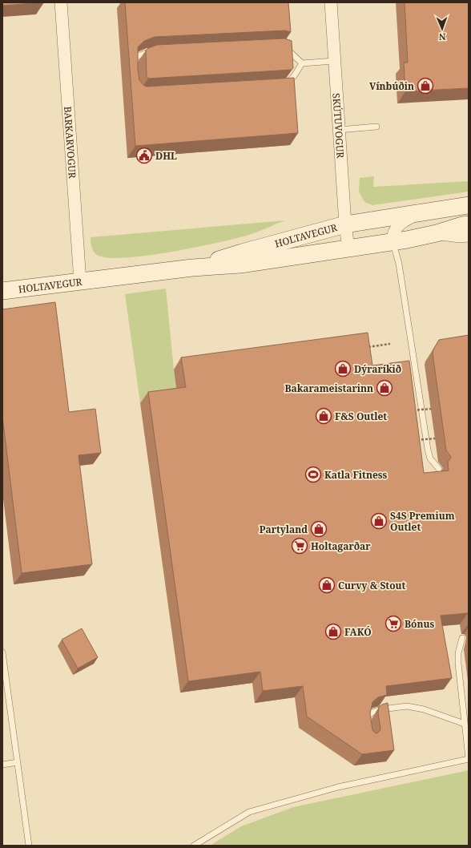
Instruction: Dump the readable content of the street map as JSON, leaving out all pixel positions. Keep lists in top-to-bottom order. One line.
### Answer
{"streets":{"main road":["HOLTAVEGUR"],"street":["SKÚTUVOGUR","BARKARVOGUR"]},"crossings":[["SKÚTUVOGUR","HOLTAVEGUR"],["BARKARVOGUR","HOLTAVEGUR"]],"places":{"shop":["Vínbúðin","Dýraríkið","Bakarameistarinn","F&S Outlet","S4S Premium Outlet","Partyland","Curvy & Stout","FAKÓ"],"public building":["DHL"],"sports":["Katla Fitness"],"supermarket":["Holtagarðar","Bónus"]},"north":"bottom"}
